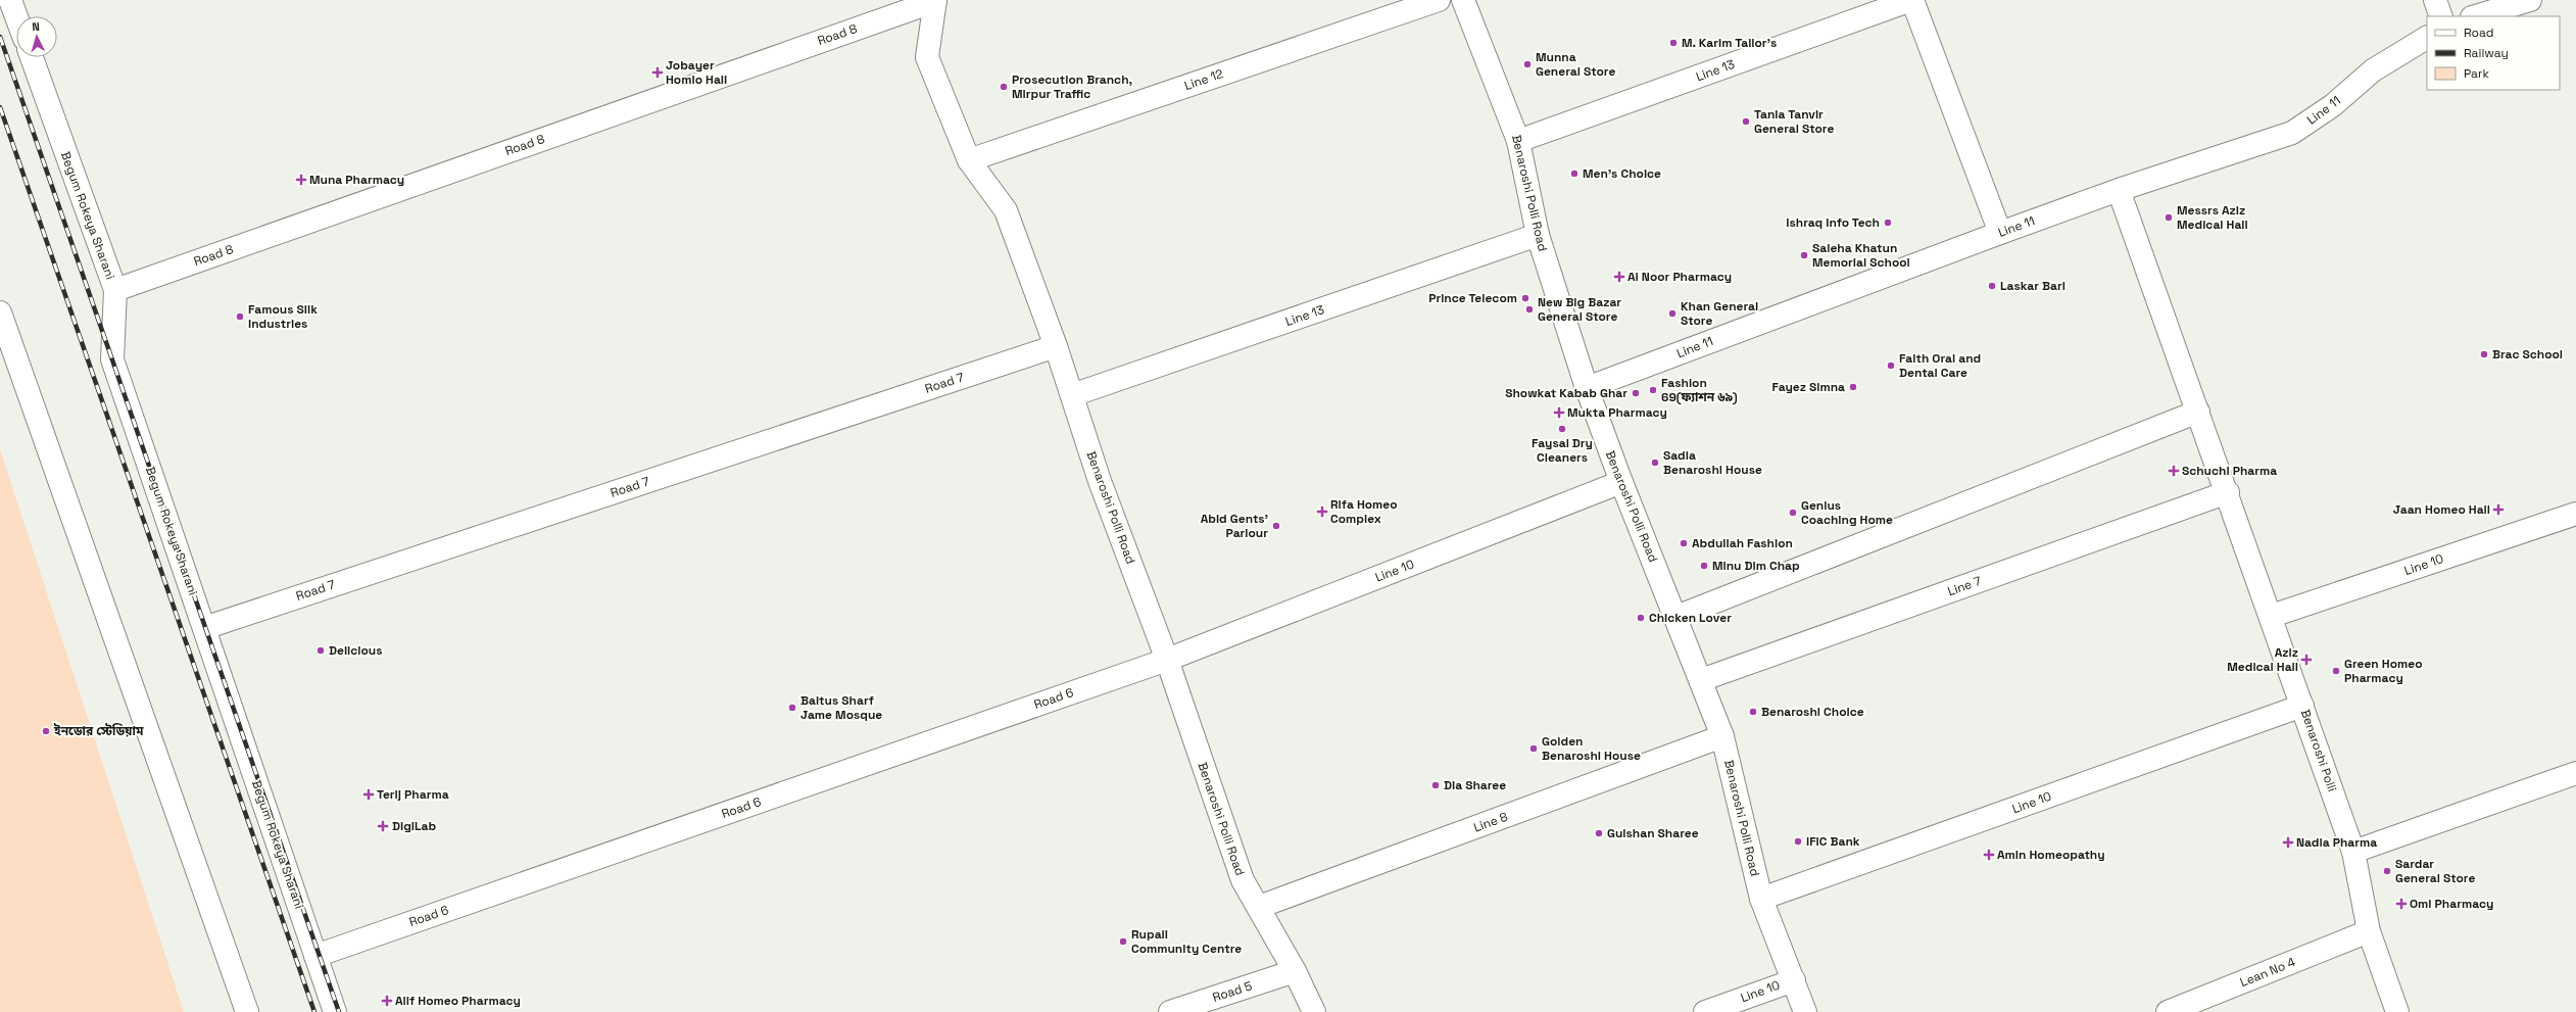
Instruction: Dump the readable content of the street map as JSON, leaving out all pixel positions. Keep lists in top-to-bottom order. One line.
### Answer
{"streets":{"street":["Road 8","Line 13","Line 12","Line 11","Benaroshi Polli Road","Begum Rokeya Sharani","Road 7","Line 10","Line 7","Road 6","Benaroshi Polli","Line 8","Lean No 4","Road 5"]},"crossings":[["Road 8","Benaroshi Polli Road"],["Road 8","Begum Rokeya Sharani"],["Line 13","Line 11"],["Line 13","Benaroshi Polli Road"],["Line 12","Benaroshi Polli Road"],["Line 11","Benaroshi Polli Road"],["Line 11","Benaroshi Polli"],["Benaroshi Polli Road","Road 7"],["Benaroshi Polli Road","Line 10"],["Benaroshi Polli Road","Line 7"],["Benaroshi Polli Road","Road 6"],["Benaroshi Polli Road","Line 8"],["Benaroshi Polli Road","Road 5"],["Begum Rokeya Sharani","Road 7"],["Begum Rokeya Sharani","Road 6"],["Line 10","Road 6"],["Line 10","Benaroshi Polli"],["Line 7","Benaroshi Polli"],["Benaroshi Polli","Lean No 4"]],"places":{"other":["M. Karim Tailor’s","Munna General Store","Prosecution Branch, Mirpur Traffic","Tania Tanvir General Store","Men's Choice","Messrs Aziz Medical Hall","Ishraq Info Tech","Saleha Khatun Memorial School","Laskar Bari","Prince Telecom","New Big Bazar General Store","Khan General Store","Famous Silk Industries","Brac School","Faith Oral and Dental Care","Fayez Simna","Fashion 69(ফ্যাশন ৬৯)","Showkat Kabab Ghar","Faysal Dry Cleaners","Sadia Benaroshi House","Genius Coaching Home","Abid Gents' Parlour","Abdullah Fashion","Minu Dim Chap","Chicken Lover","Delicious","Green Homeo Pharmacy","Baitus Sharf Jame Mosque","Benaroshi Choice","ইনডোর স্টেডিয়াম","Golden Benaroshi House","Dia Sharee","Gulshan Sharee","IFIC Bank","Sardar General Store","Rupali Community Centre"],"health":["Jobayer Homio Hall","Muna Pharmacy","Al Noor Pharmacy","Mukta Pharmacy","Schuchi Pharma","Jaan Homeo Hall","Rifa Homeo Complex","Aziz Medical Hall","Terij Pharma","DigiLab","Nadia Pharma","Amin Homeopathy","Omi Pharmacy","Alif Homeo Pharmacy"]},"legend":["Road","Railway","Park"],"north":"top"}
